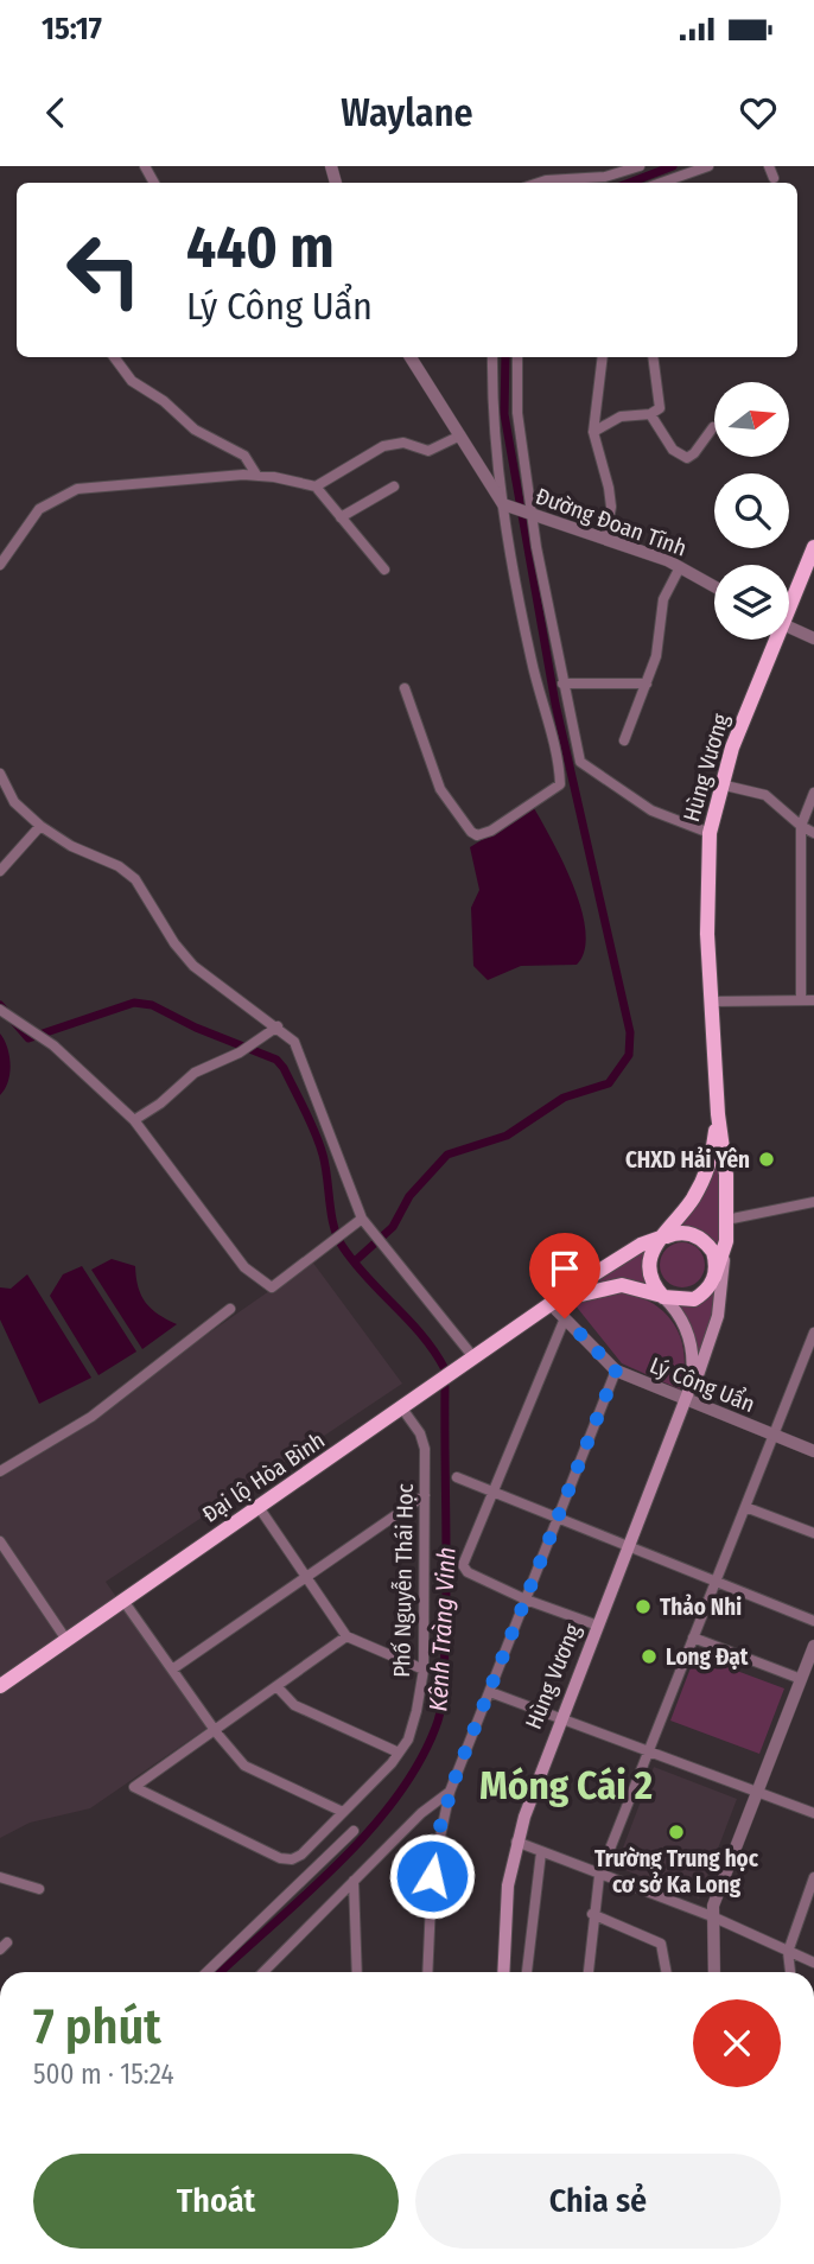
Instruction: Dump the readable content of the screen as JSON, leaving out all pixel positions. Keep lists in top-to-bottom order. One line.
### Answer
{"streets":{"highway":["Hùng Vương","Đại lộ Hòa Bình"],"street":["Đường Đoan Tĩnh","Lý Công Uẩn","Phố Nguyễn Thái Học"]},"crossings":[["Hùng Vương","Lý Công Uẩn"],["Lý Công Uẩn","Đại lộ Hòa Bình"],["Đại lộ Hòa Bình","Phố Nguyễn Thái Học"]],"districts":["Móng Cái 2"],"water":["Kênh Tràng Vinh"],"places":["CHXD Hải Yên","Thảo Nhi","Long Đạt","Trường Trung học cơ sở Ka Long"],"north":"right","page":{"status":"15:17","header":"Waylane","turn":["440 m","Lý Công Uẩn"],"heading":["7 phút","500 m · 15:24"],"buttons":["Thoát","Chia sẻ"]}}
